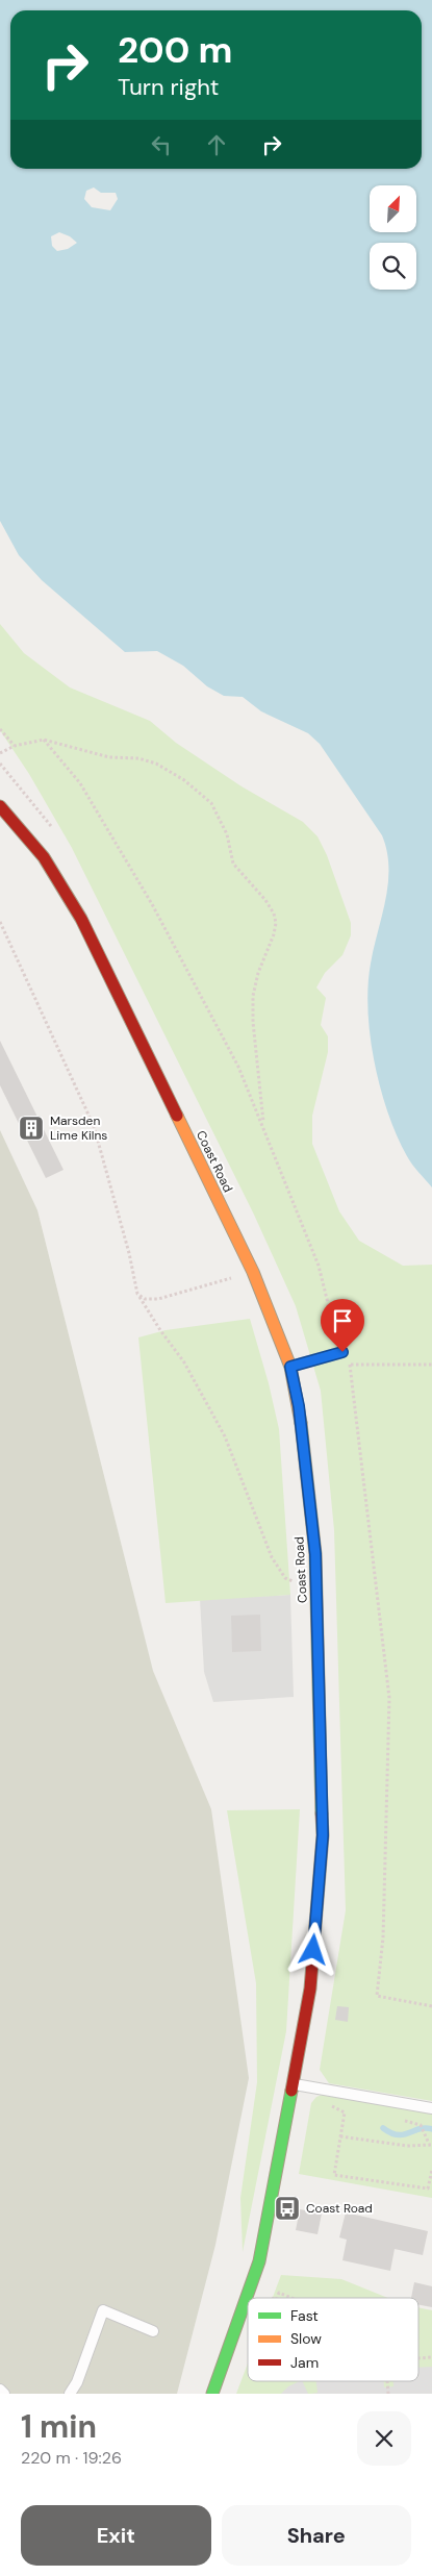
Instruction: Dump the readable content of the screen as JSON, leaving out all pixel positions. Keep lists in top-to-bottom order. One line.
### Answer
{"streets":{"main road":["Coast Road"]},"places":{"building":["Marsden Lime Kilns"],"bus stop":["Coast Road"]},"legend":["Fast","Slow","Jam"],"north":"top right","page":{"turn":["200 m","Turn right"],"heading":["1 min","220 m · 19:26"],"buttons":["Exit","Share"]}}
